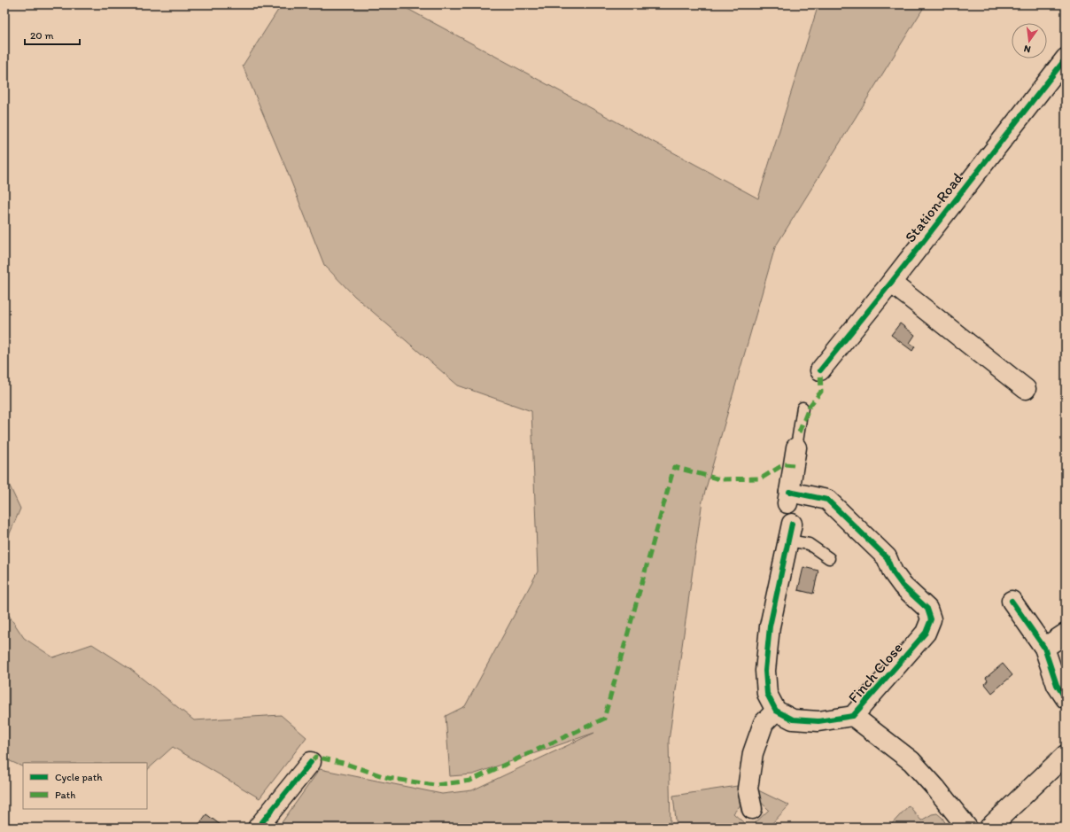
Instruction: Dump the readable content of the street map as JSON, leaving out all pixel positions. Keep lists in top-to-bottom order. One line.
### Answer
{"streets":{"street":["Station Road","Finch Close"]},"legend":["Cycle path","Path"],"scale_bar":"20 m","north":"bottom"}
